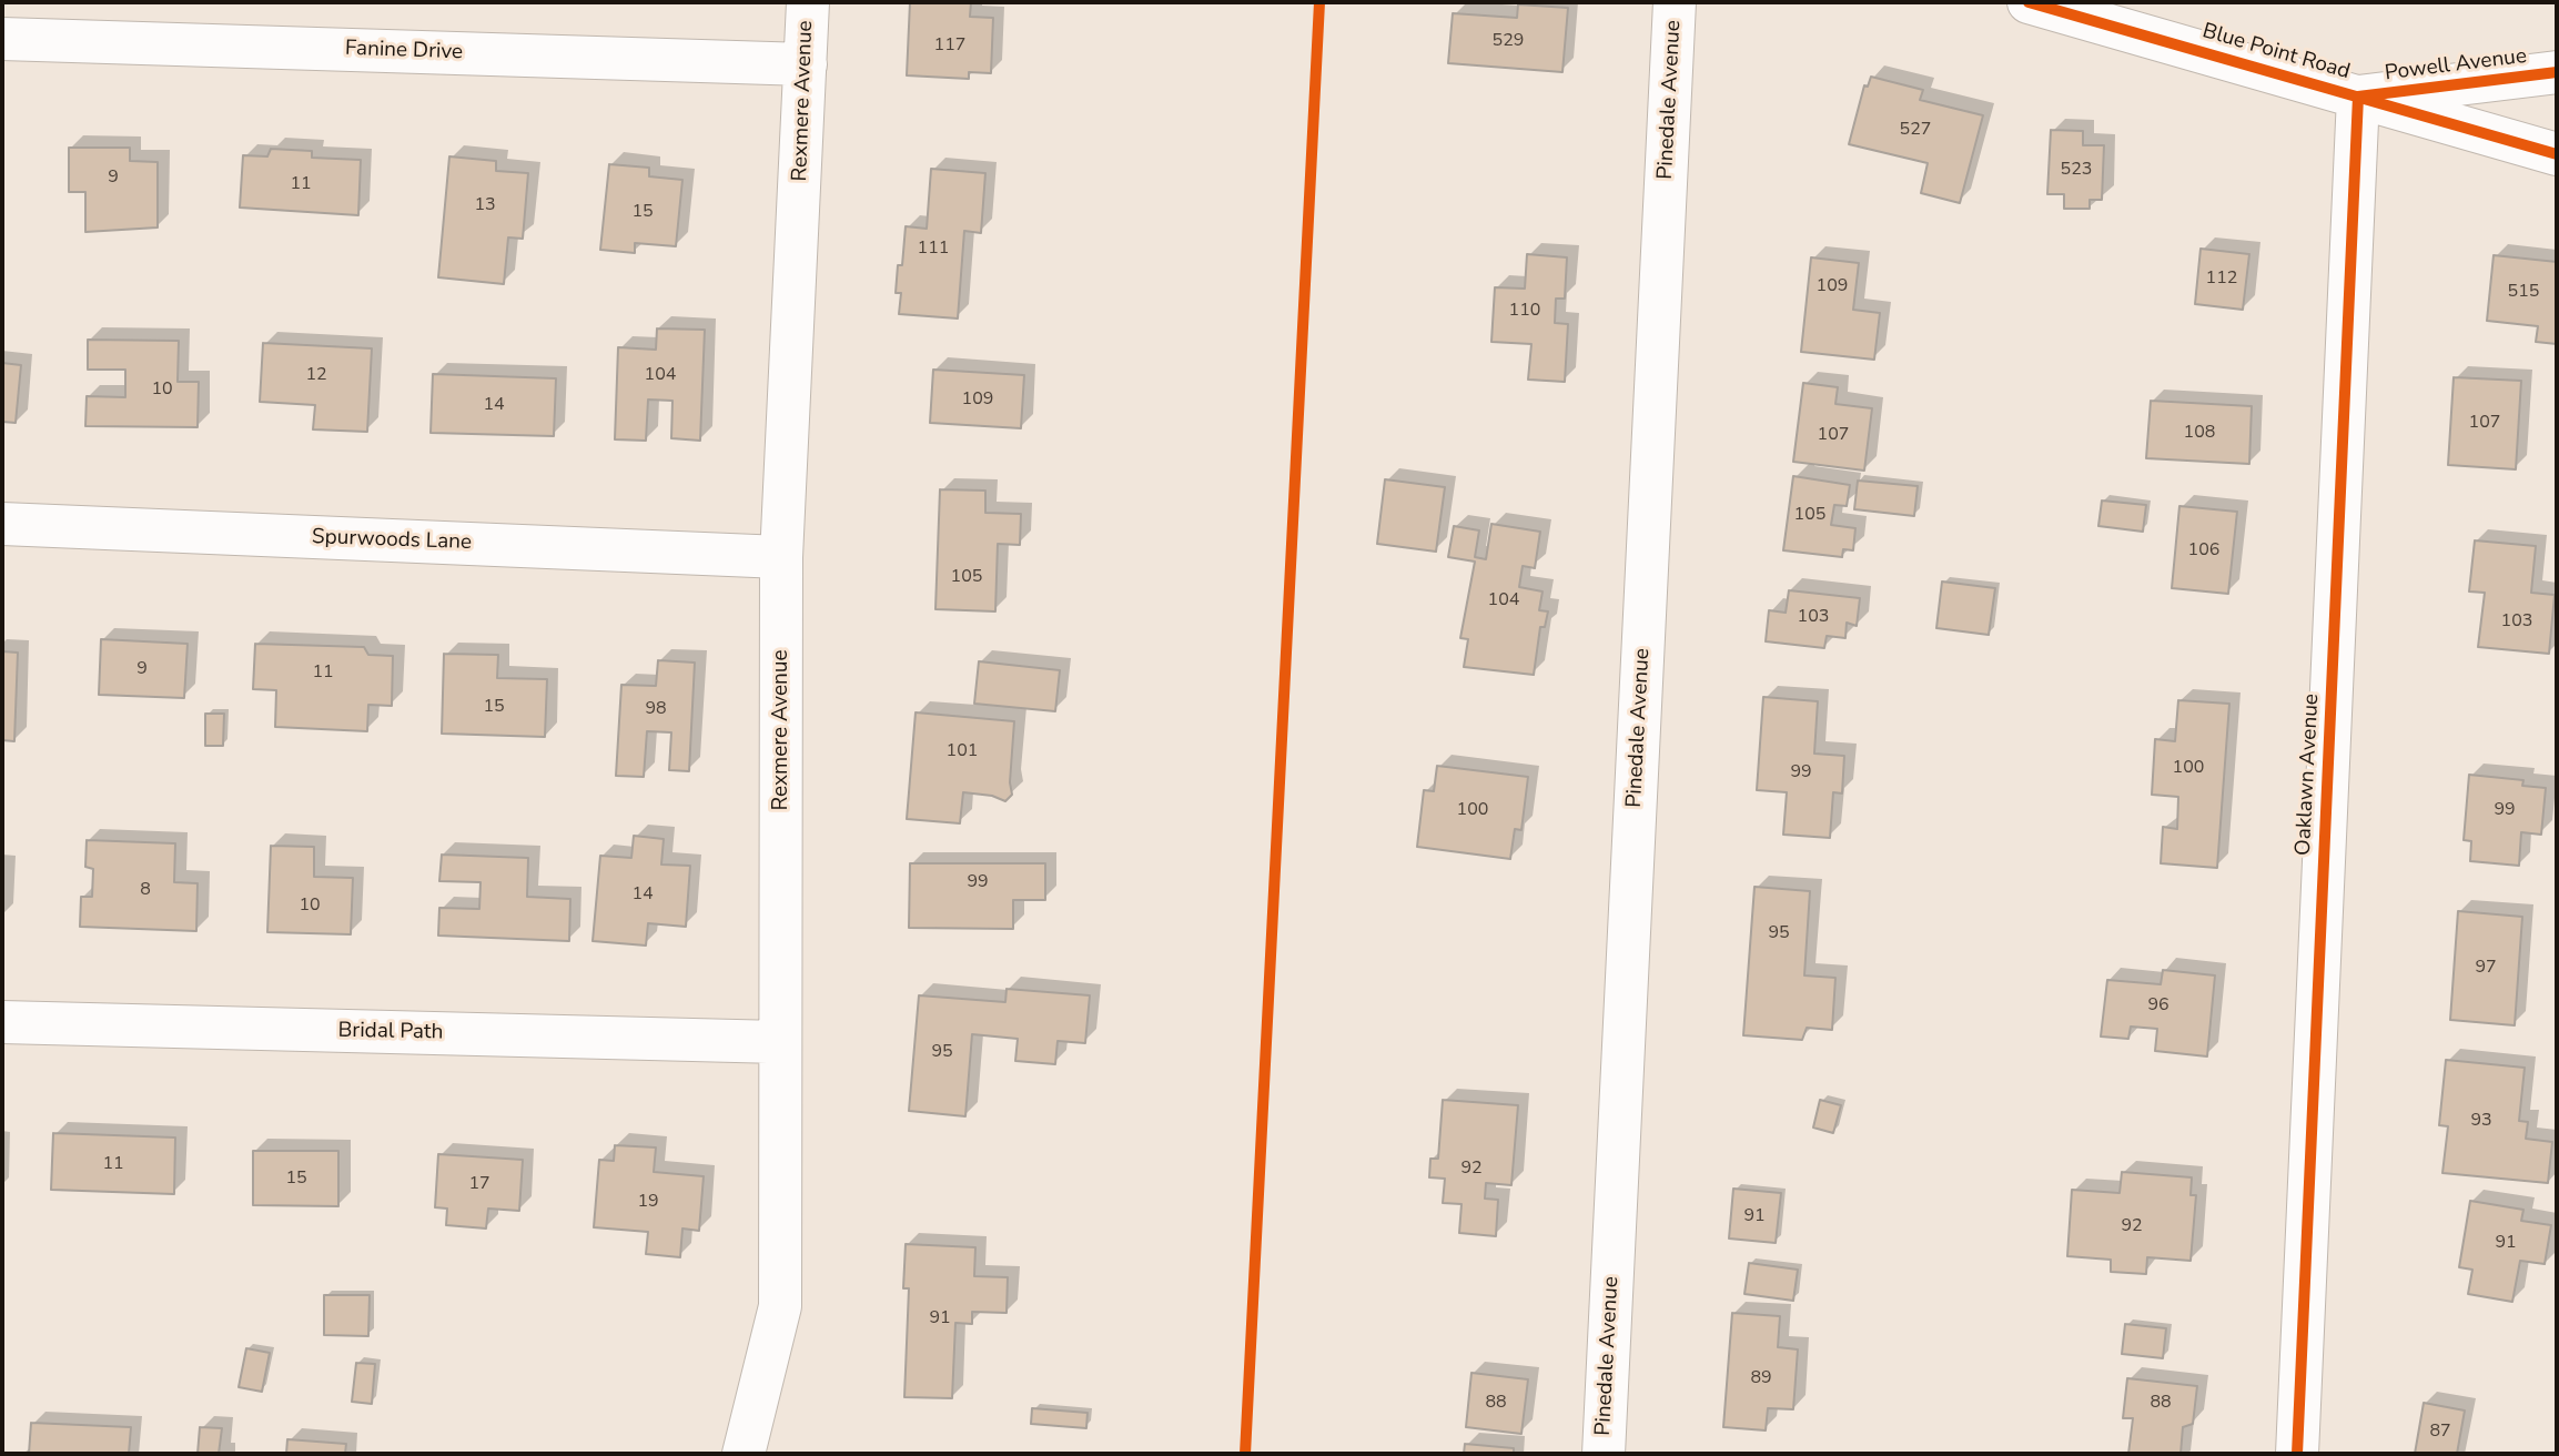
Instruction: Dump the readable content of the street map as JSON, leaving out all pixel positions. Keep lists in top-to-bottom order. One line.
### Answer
{"streets":{"street":["Fanine Drive","Blue Point Road","Powell Avenue","Pinedale Avenue","Rexmere Avenue","Spurwoods Lane","Oaklawn Avenue","Bridal Path"]},"crossings":[["Fanine Drive","Rexmere Avenue"],["Blue Point Road","Powell Avenue"],["Blue Point Road","Oaklawn Avenue"],["Powell Avenue","Oaklawn Avenue"],["Rexmere Avenue","Spurwoods Lane"],["Rexmere Avenue","Bridal Path"]],"house_numbers":["529","117","527","523","9","11","13","15","111","112","109","515","110","12","104","10","109","14","107","108","107","105","106","105","104","103","103","9","11","15","98","101","100","99","100","99","99","8","14","10","95","97","96","95","93","11","92","15","17","19","91","92","91","91","89","88","88","87"]}
